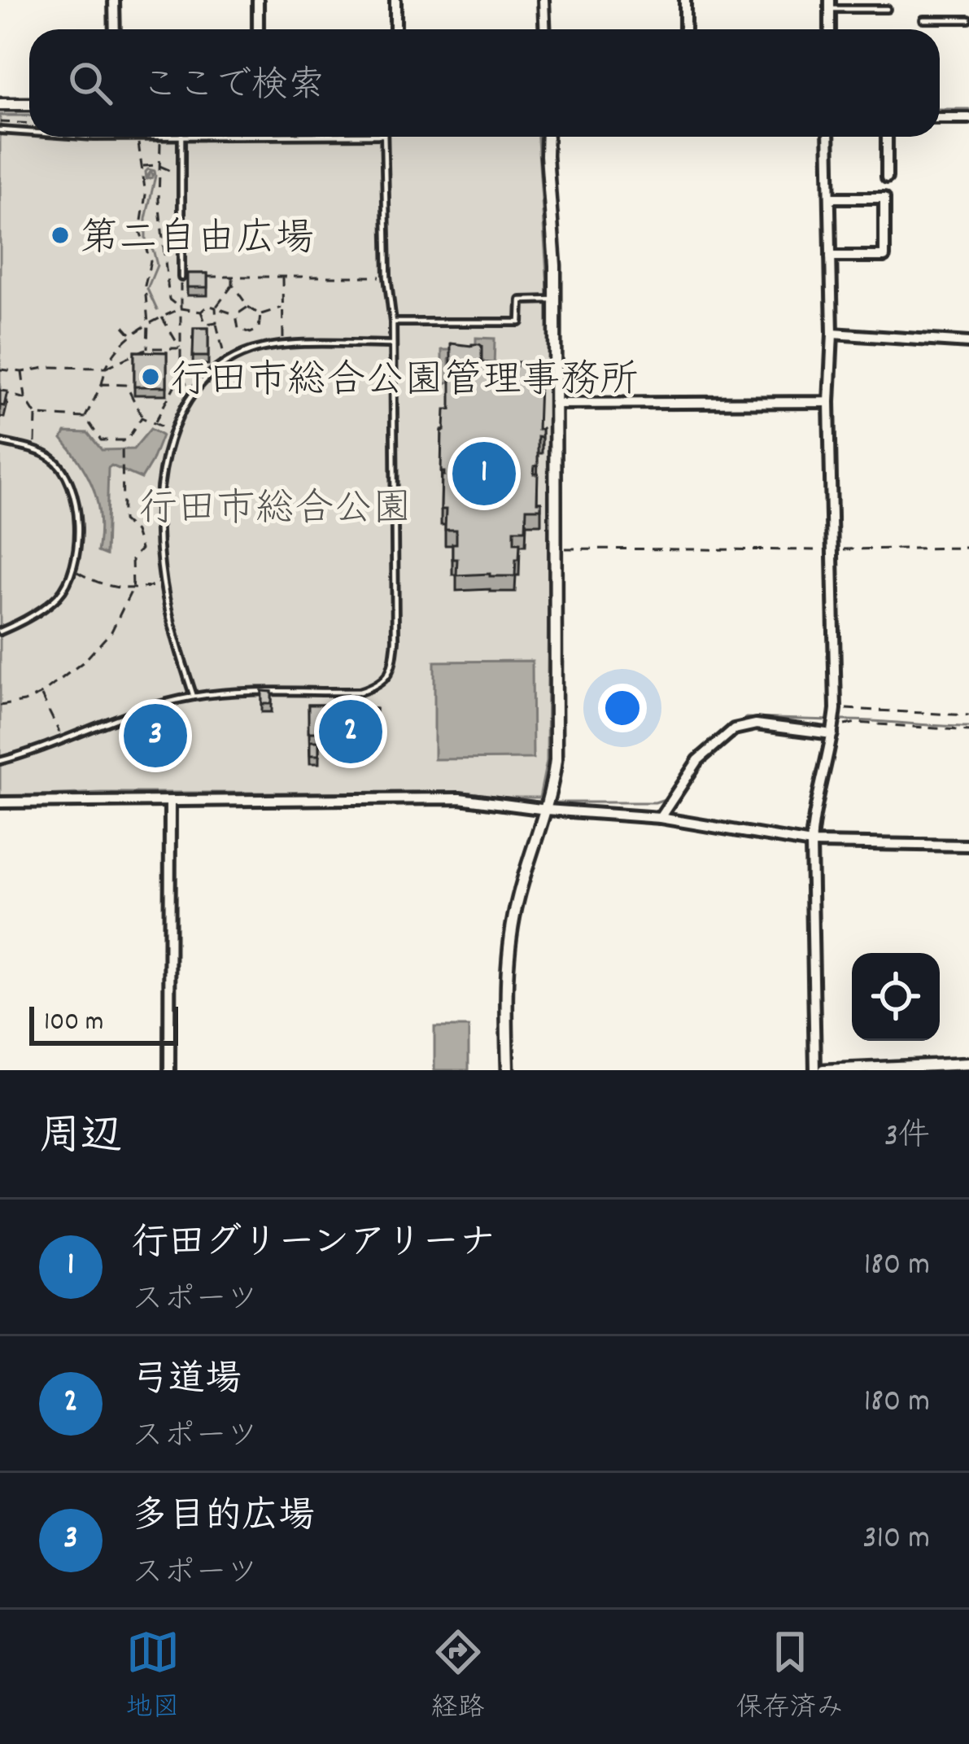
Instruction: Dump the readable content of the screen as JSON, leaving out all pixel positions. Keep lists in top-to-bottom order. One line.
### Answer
{"parks":["行田市総合公園"],"places":["第二自由広場","行田市総合公園管理事務所"],"scale_bar":"100 m","page":{"search":"ここで検索","pins":["1","2","3"],"scale":"100 m","heading":["周辺","3件"],"list":[{"mark":"1","name":"行田グリーンアリーナ","note":"スポーツ","value":"180 m"},{"mark":"2","name":"弓道場","note":"スポーツ","value":"180 m"},{"mark":"3","name":"多目的広場","note":"スポーツ","value":"310 m"}],"nav":["地図","経路","保存済み"]}}
